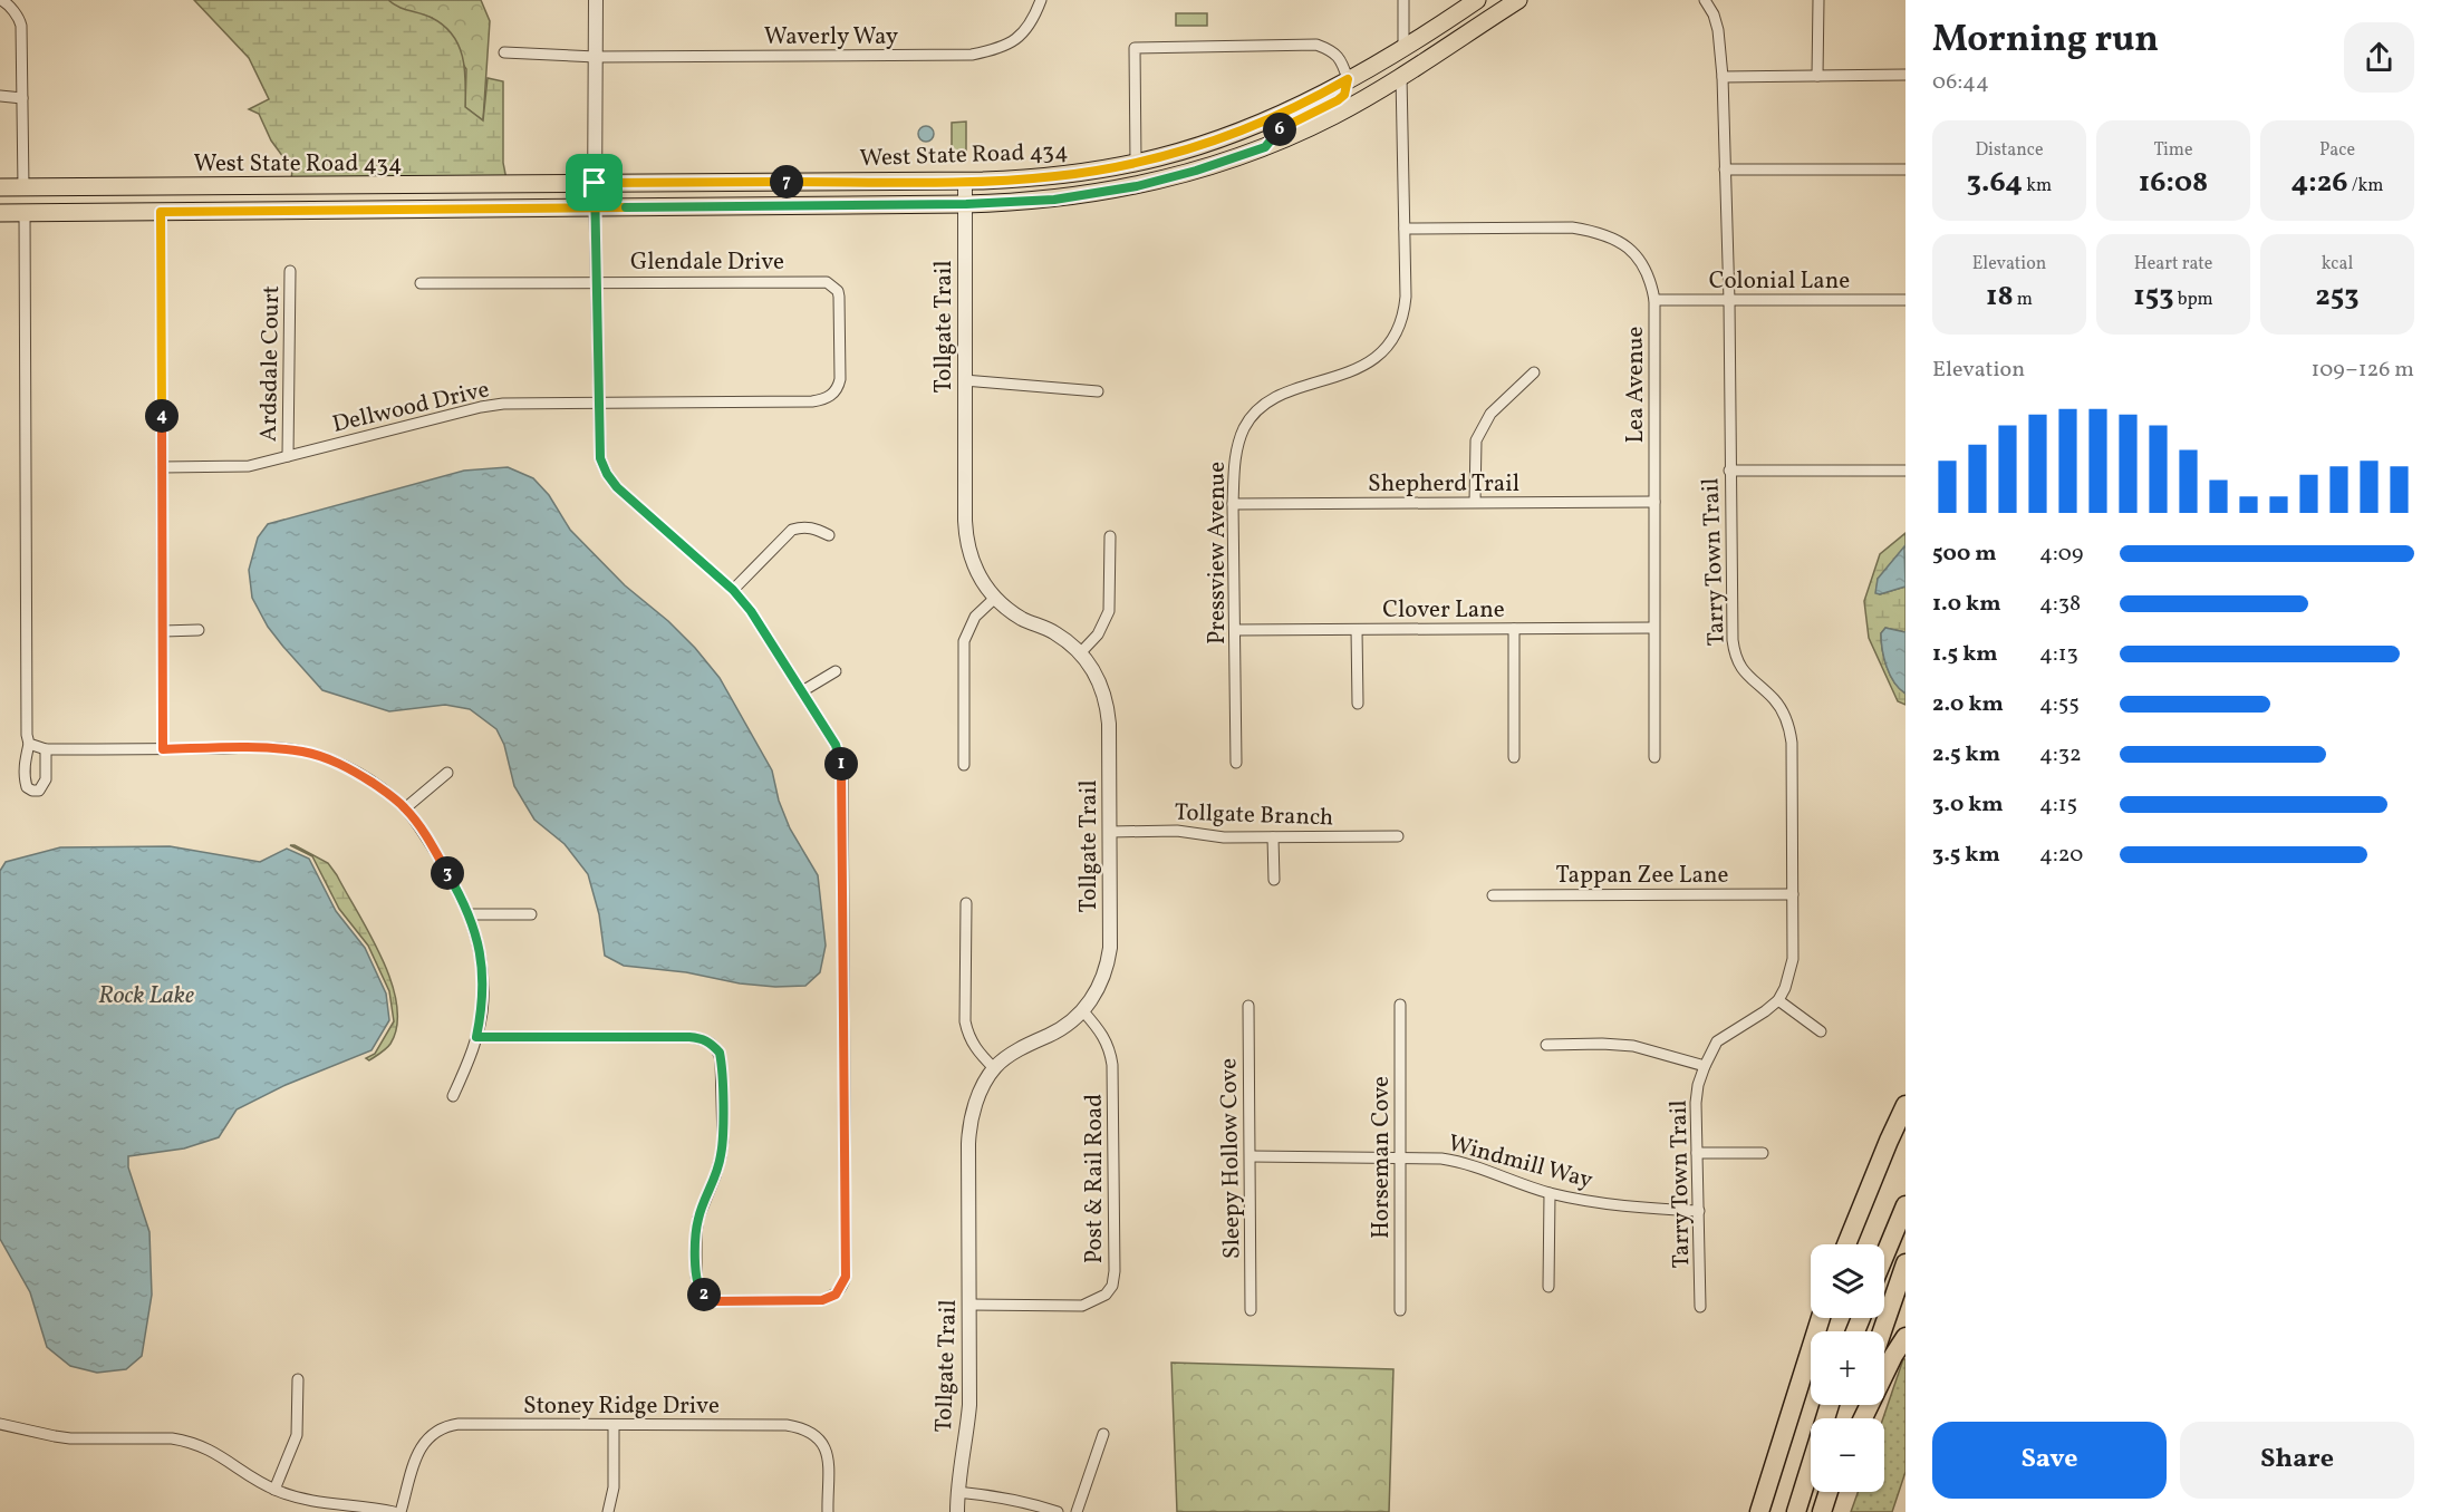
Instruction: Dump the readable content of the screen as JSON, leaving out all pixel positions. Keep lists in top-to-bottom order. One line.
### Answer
{"streets":{"main road":["West State Road 434"],"street":["Waverly Way","Glendale Drive","Colonial Lane","Tollgate Trail","Ardsdale Court","Lea Avenue","Dellwood Drive","Shepherd Trail","Pressview Avenue","Tarry Town Trail","Clover Lane","Tollgate Branch","Tappan Zee Lane","Horseman Cove","Sleepy Hollow Cove","Windmill Way","Post & Rail Road","Stoney Ridge Drive"]},"crossings":[["West State Road 434","Tollgate Trail"],["Glendale Drive","Dellwood Drive"],["Colonial Lane","Lea Avenue"],["Colonial Lane","Tarry Town Trail"],["Tollgate Trail","Tollgate Branch"],["Tollgate Trail","Post & Rail Road"],["Ardsdale Court","Dellwood Drive"],["Lea Avenue","Shepherd Trail"],["Lea Avenue","Pressview Avenue"],["Lea Avenue","Clover Lane"],["Shepherd Trail","Pressview Avenue"],["Pressview Avenue","Clover Lane"],["Tarry Town Trail","Tappan Zee Lane"],["Tarry Town Trail","Windmill Way"],["Horseman Cove","Windmill Way"],["Sleepy Hollow Cove","Windmill Way"]],"water":["Rock Lake"],"page":{"heading":["Morning run","06:44"],"pins":["6","7","4","1","3","2"],"stats":[["Distance","3.64 km"],["Time","16:08"],["Pace","4:26 /km"],["Elevation","18 m"],["Heart rate","153 bpm"],["kcal","253"]],"chart":["Elevation","109–126 m"],"list":[{"name":"500 m","note":"4:09"},{"name":"1.0 km","note":"4:38"},{"name":"1.5 km","note":"4:13"},{"name":"2.0 km","note":"4:55"},{"name":"2.5 km","note":"4:32"},{"name":"3.0 km","note":"4:15"},{"name":"3.5 km","note":"4:20"}],"map_buttons":["+","−"],"buttons":["Save","Share"]}}
